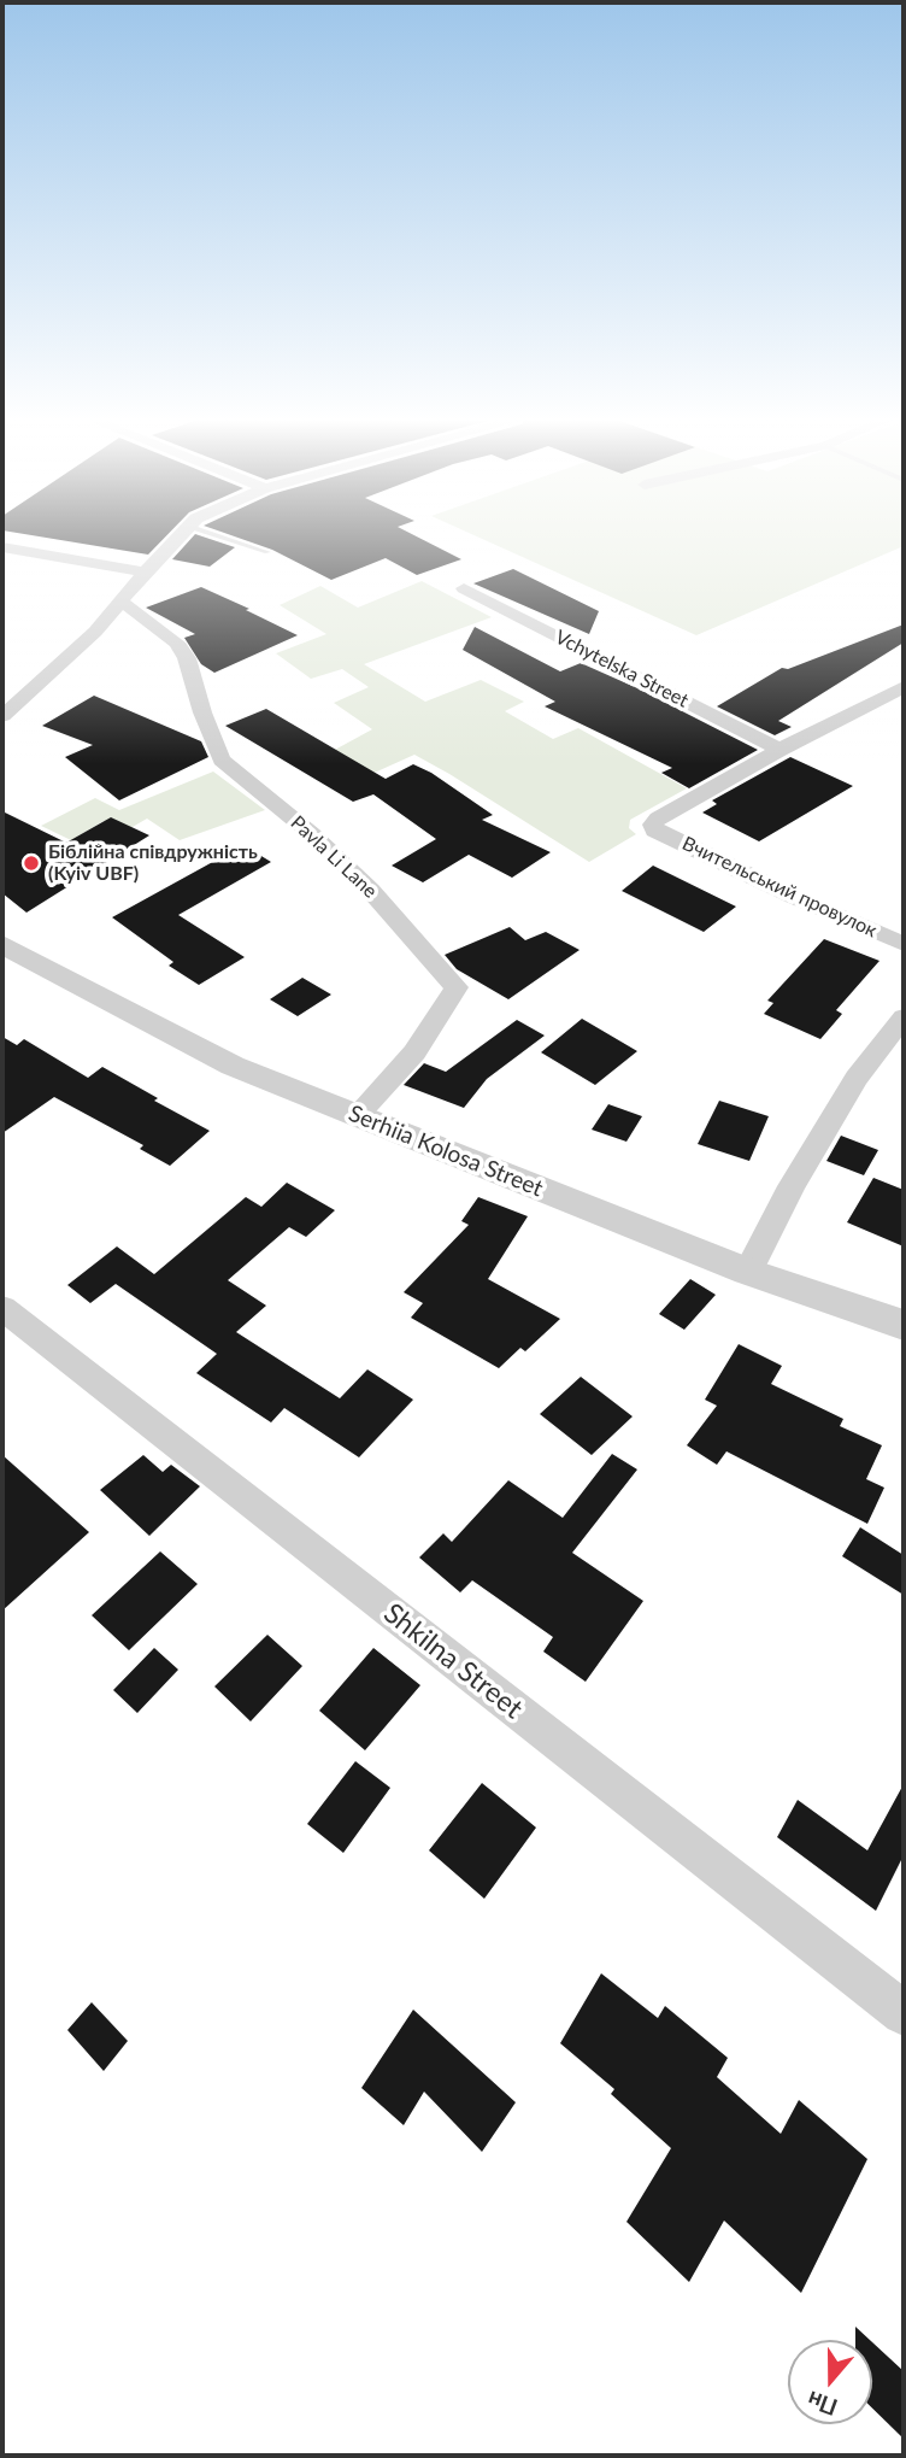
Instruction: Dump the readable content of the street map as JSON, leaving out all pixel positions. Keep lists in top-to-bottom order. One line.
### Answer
{"streets":{"street":["Vchytelska Street","Pavla Li Lane","Вчительський провулок","Serhiia Kolosa Street","Shkilna Street"]},"crossings":[["Vchytelska Street","Вчительський провулок"],["Pavla Li Lane","Serhiia Kolosa Street"]],"places":["Біблійна співдружність (Kyiv UBF)"],"north":"bottom"}
